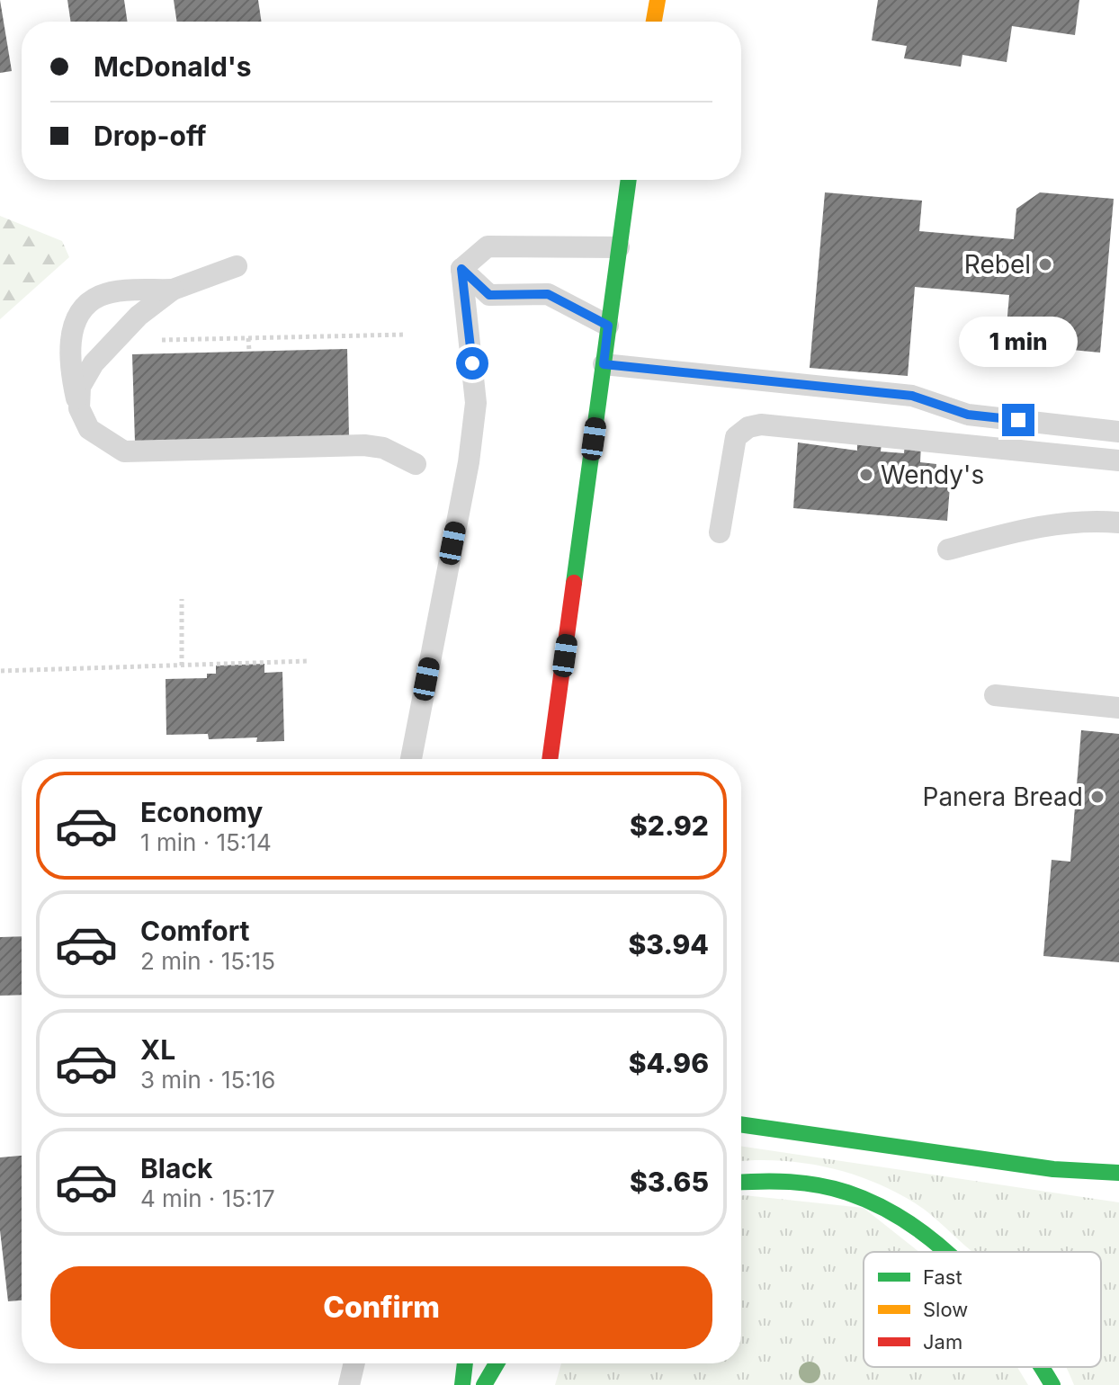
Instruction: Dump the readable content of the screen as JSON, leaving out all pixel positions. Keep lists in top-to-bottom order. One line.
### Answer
{"places":["Rebel","Wendy's","Panera Bread"],"legend":["Fast","Slow","Jam"],"page":{"banner":["McDonald's","Drop-off"],"bubble":"1 min","list":[{"name":"Economy","note":"1 min · 15:14","value":"$2.92"},{"name":"Comfort","note":"2 min · 15:15","value":"$3.94"},{"name":"XL","note":"3 min · 15:16","value":"$4.96"},{"name":"Black","note":"4 min · 15:17","value":"$3.65"}],"buttons":"Confirm"}}
